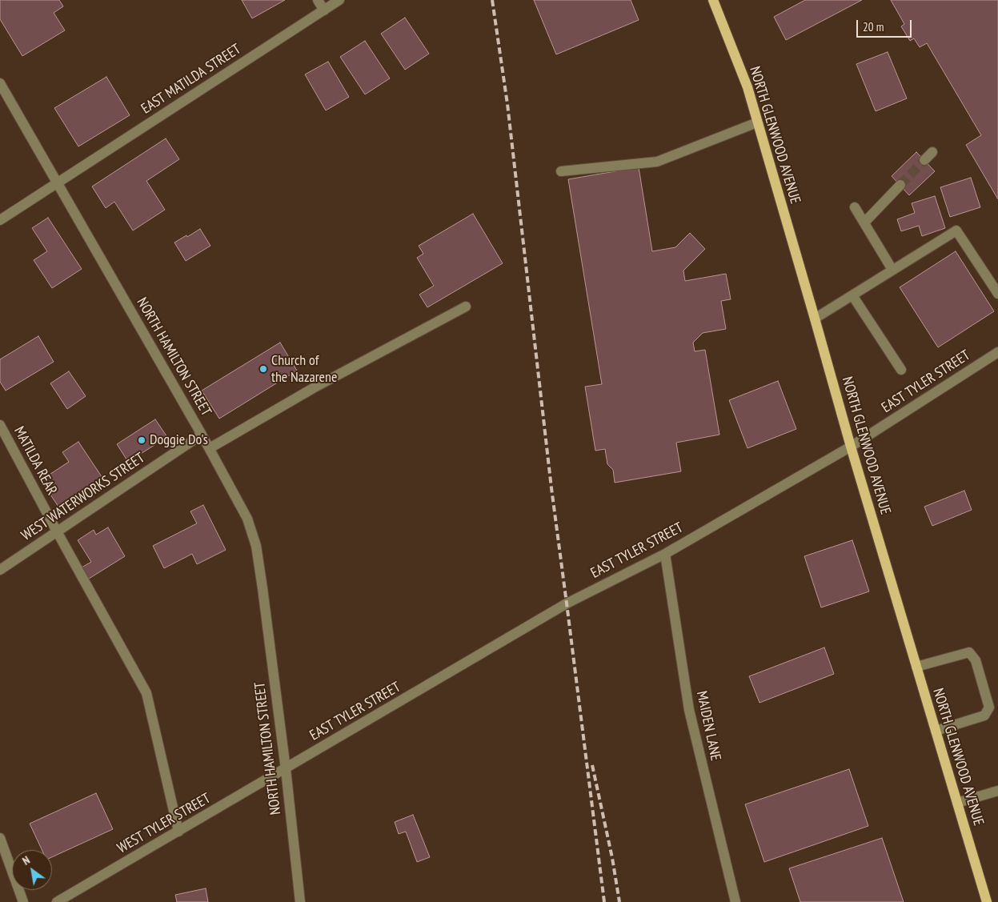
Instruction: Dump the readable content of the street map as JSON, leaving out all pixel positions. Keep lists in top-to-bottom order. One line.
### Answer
{"streets":{"main road":["NORTH GLENWOOD AVENUE"],"street":["EAST MATILDA STREET","NORTH HAMILTON STREET","EAST TYLER STREET","MATILDA REAR","WEST WATERWORKS STREET","MAIDEN LANE","WEST TYLER STREET"]},"crossings":[["EAST MATILDA STREET","NORTH HAMILTON STREET"],["NORTH GLENWOOD AVENUE","EAST TYLER STREET"],["NORTH HAMILTON STREET","EAST TYLER STREET"],["NORTH HAMILTON STREET","WEST WATERWORKS STREET"],["NORTH HAMILTON STREET","WEST TYLER STREET"],["EAST TYLER STREET","MAIDEN LANE"],["EAST TYLER STREET","WEST TYLER STREET"],["MATILDA REAR","WEST WATERWORKS STREET"],["MATILDA REAR","WEST TYLER STREET"]],"places":["Church of the Nazarene","Doggie Do's"],"scale_bar":"20 m","north":"top left"}
